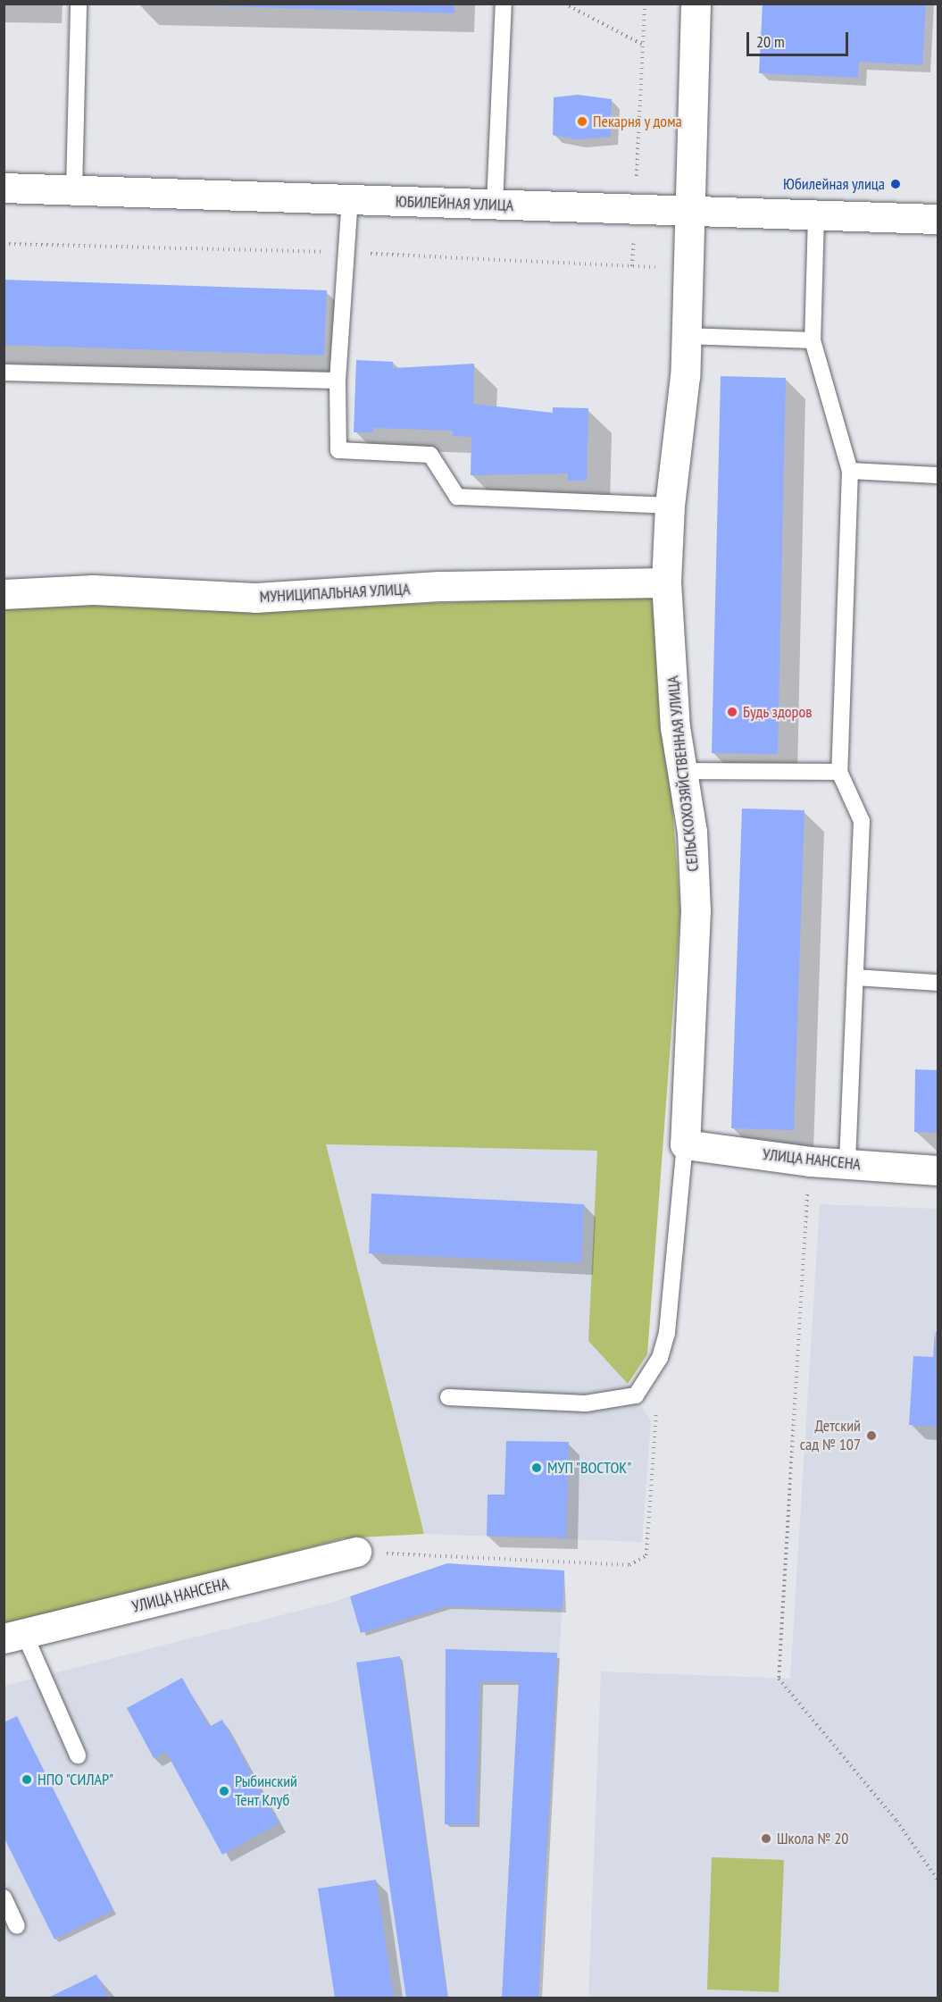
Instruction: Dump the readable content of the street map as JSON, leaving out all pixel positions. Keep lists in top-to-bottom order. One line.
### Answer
{"streets":{"street":["ЮБИЛЕЙНАЯ УЛИЦА","МУНИЦИПАЛЬНАЯ УЛИЦА","СЕЛЬСКОХОЗЯЙСТВЕННАЯ УЛИЦА","УЛИЦА НАНСЕНА"]},"crossings":[["ЮБИЛЕЙНАЯ УЛИЦА","СЕЛЬСКОХОЗЯЙСТВЕННАЯ УЛИЦА"],["МУНИЦИПАЛЬНАЯ УЛИЦА","СЕЛЬСКОХОЗЯЙСТВЕННАЯ УЛИЦА"],["СЕЛЬСКОХОЗЯЙСТВЕННАЯ УЛИЦА","УЛИЦА НАНСЕНА"]],"places":["Пекарня у дома","Юбилейная улица","Будь здоров","Детский сад № 107","МУП \"ВОСТОК\"","НПО \"СИЛАР\"","Рыбинский Тент Клуб","Школа № 20"],"scale_bar":"20 m"}
